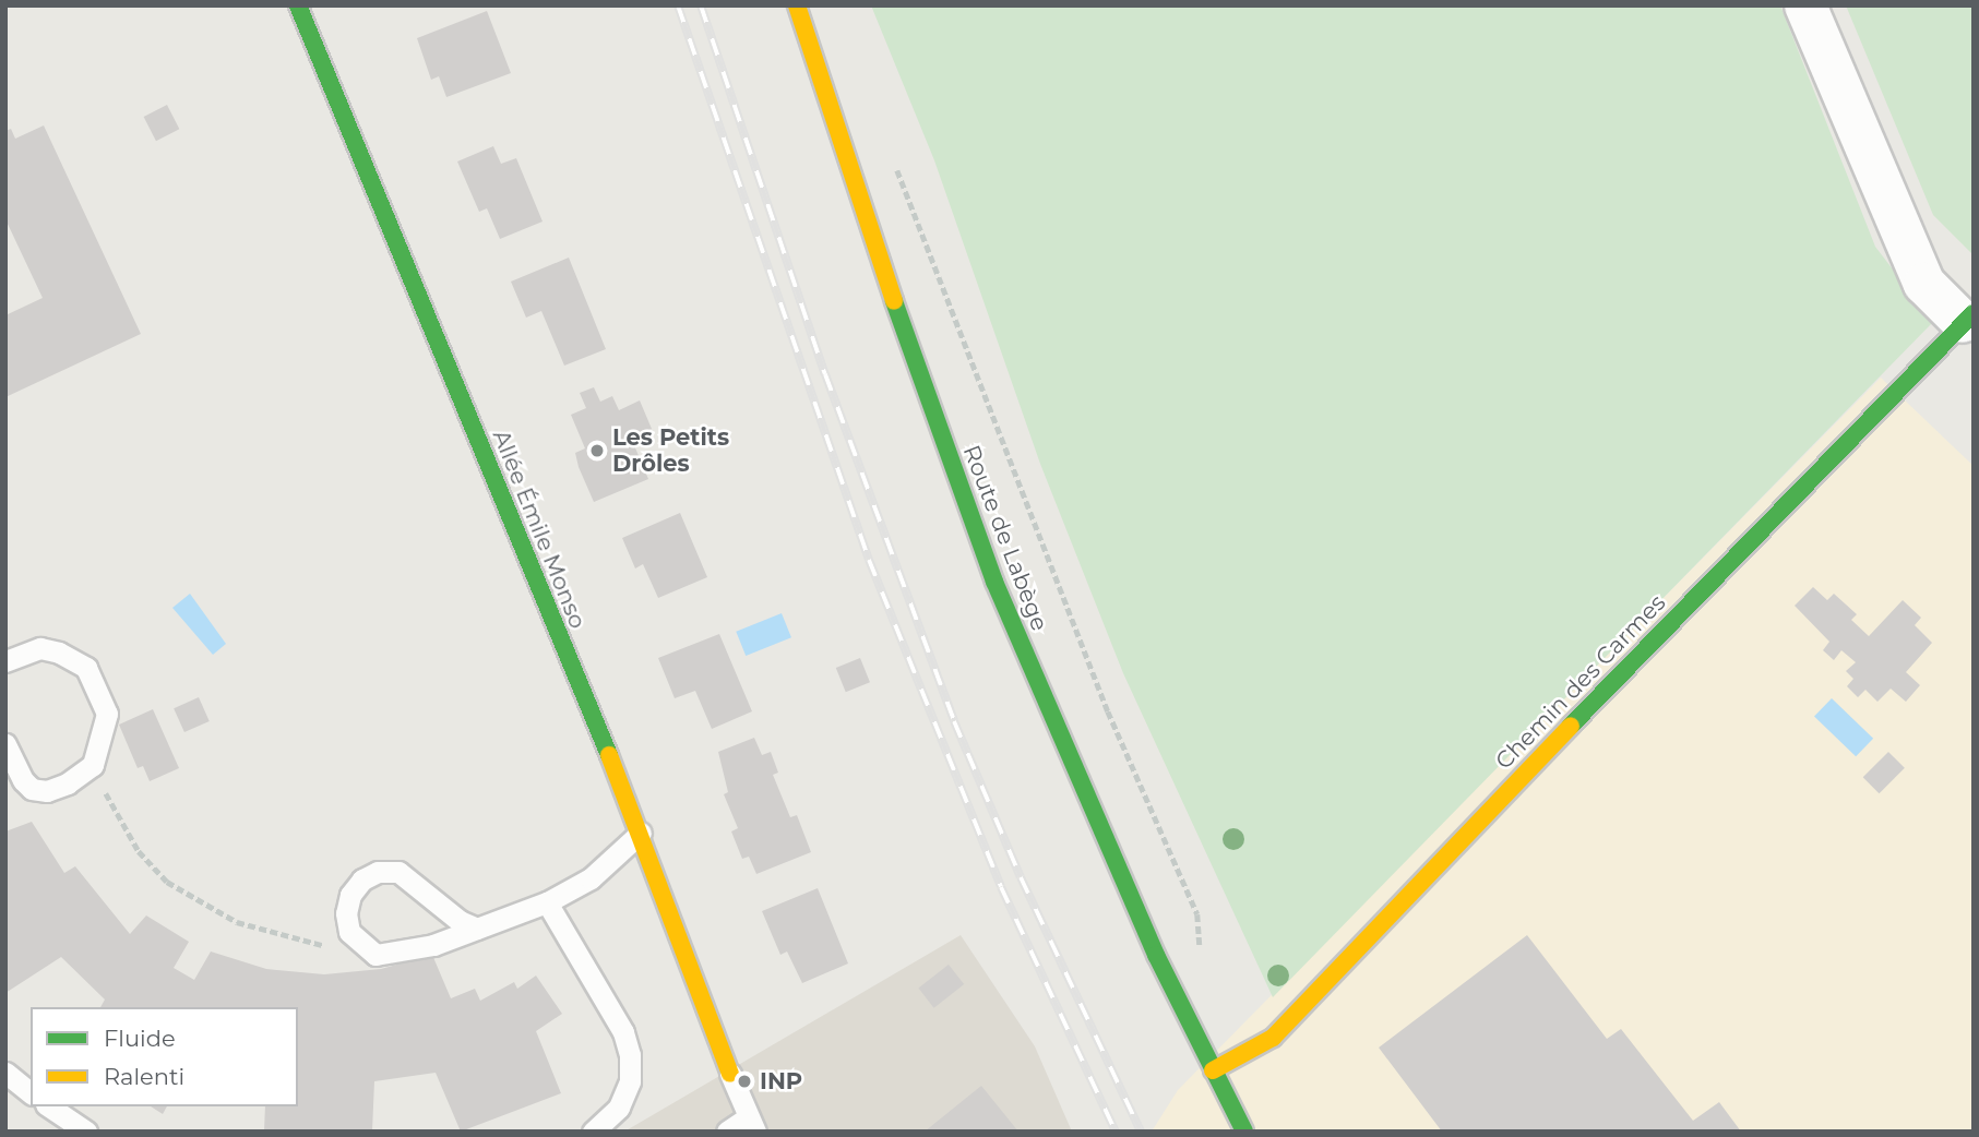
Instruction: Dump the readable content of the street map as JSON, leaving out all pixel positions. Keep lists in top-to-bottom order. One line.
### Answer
{"streets":{"street":["Allée Émile Monso","Route de Labège","Chemin des Carmes"]},"crossings":[["Route de Labège","Chemin des Carmes"]],"places":["Les Petits Drôles","INP"],"legend":["Fluide","Ralenti"]}
